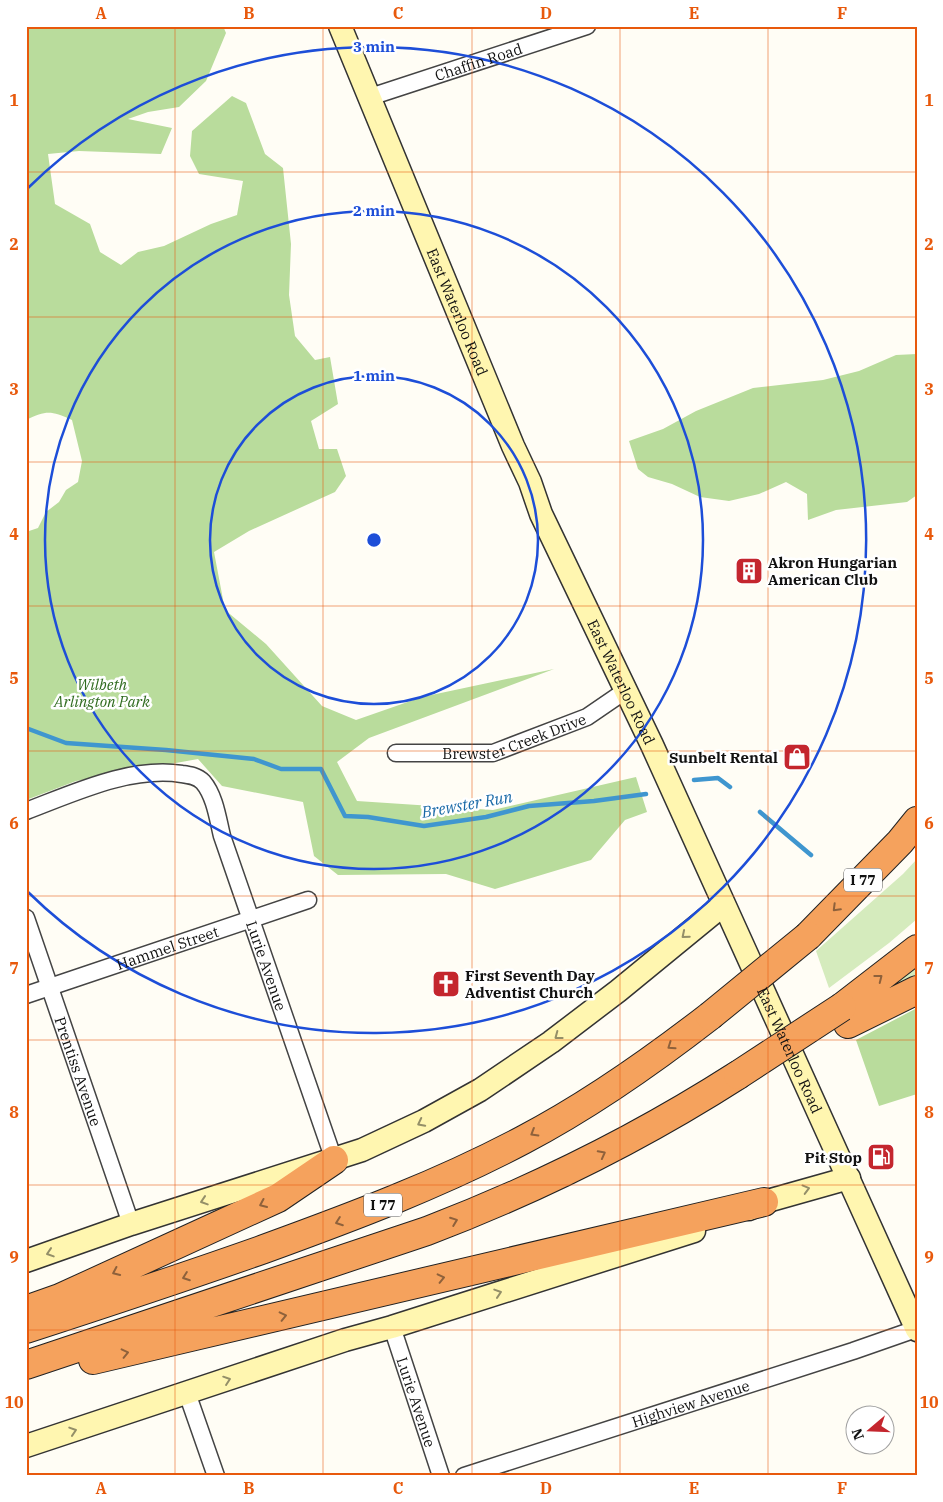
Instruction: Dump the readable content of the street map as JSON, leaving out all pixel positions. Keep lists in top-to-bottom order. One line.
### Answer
{"streets":{"highway":["I 77"],"main road":["East Waterloo Road"],"street":["Chaffin Road","Brewster Creek Drive","Hammel Street","Lurie Avenue","Prentiss Avenue","Highview Avenue"]},"crossings":[["Chaffin Road","East Waterloo Road"],["East Waterloo Road","Brewster Creek Drive"],["East Waterloo Road","Highview Avenue"],["Hammel Street","Lurie Avenue"],["Hammel Street","Prentiss Avenue"]],"water":["Brewster Run"],"parks":["Wilbeth Arlington Park"],"places":{"building":["Akron Hungarian American Club"],"shop":["Sunbelt Rental"],"church":["First Seventh Day Adventist Church"],"fuel station":["Pit Stop"]},"north":"left","grid":{"columns":["A","B","C","D","E","F"],"rows":["1","2","3","4","5","6","7","8","9","10"]},"rings":["3 min","2 min","1 min"]}
